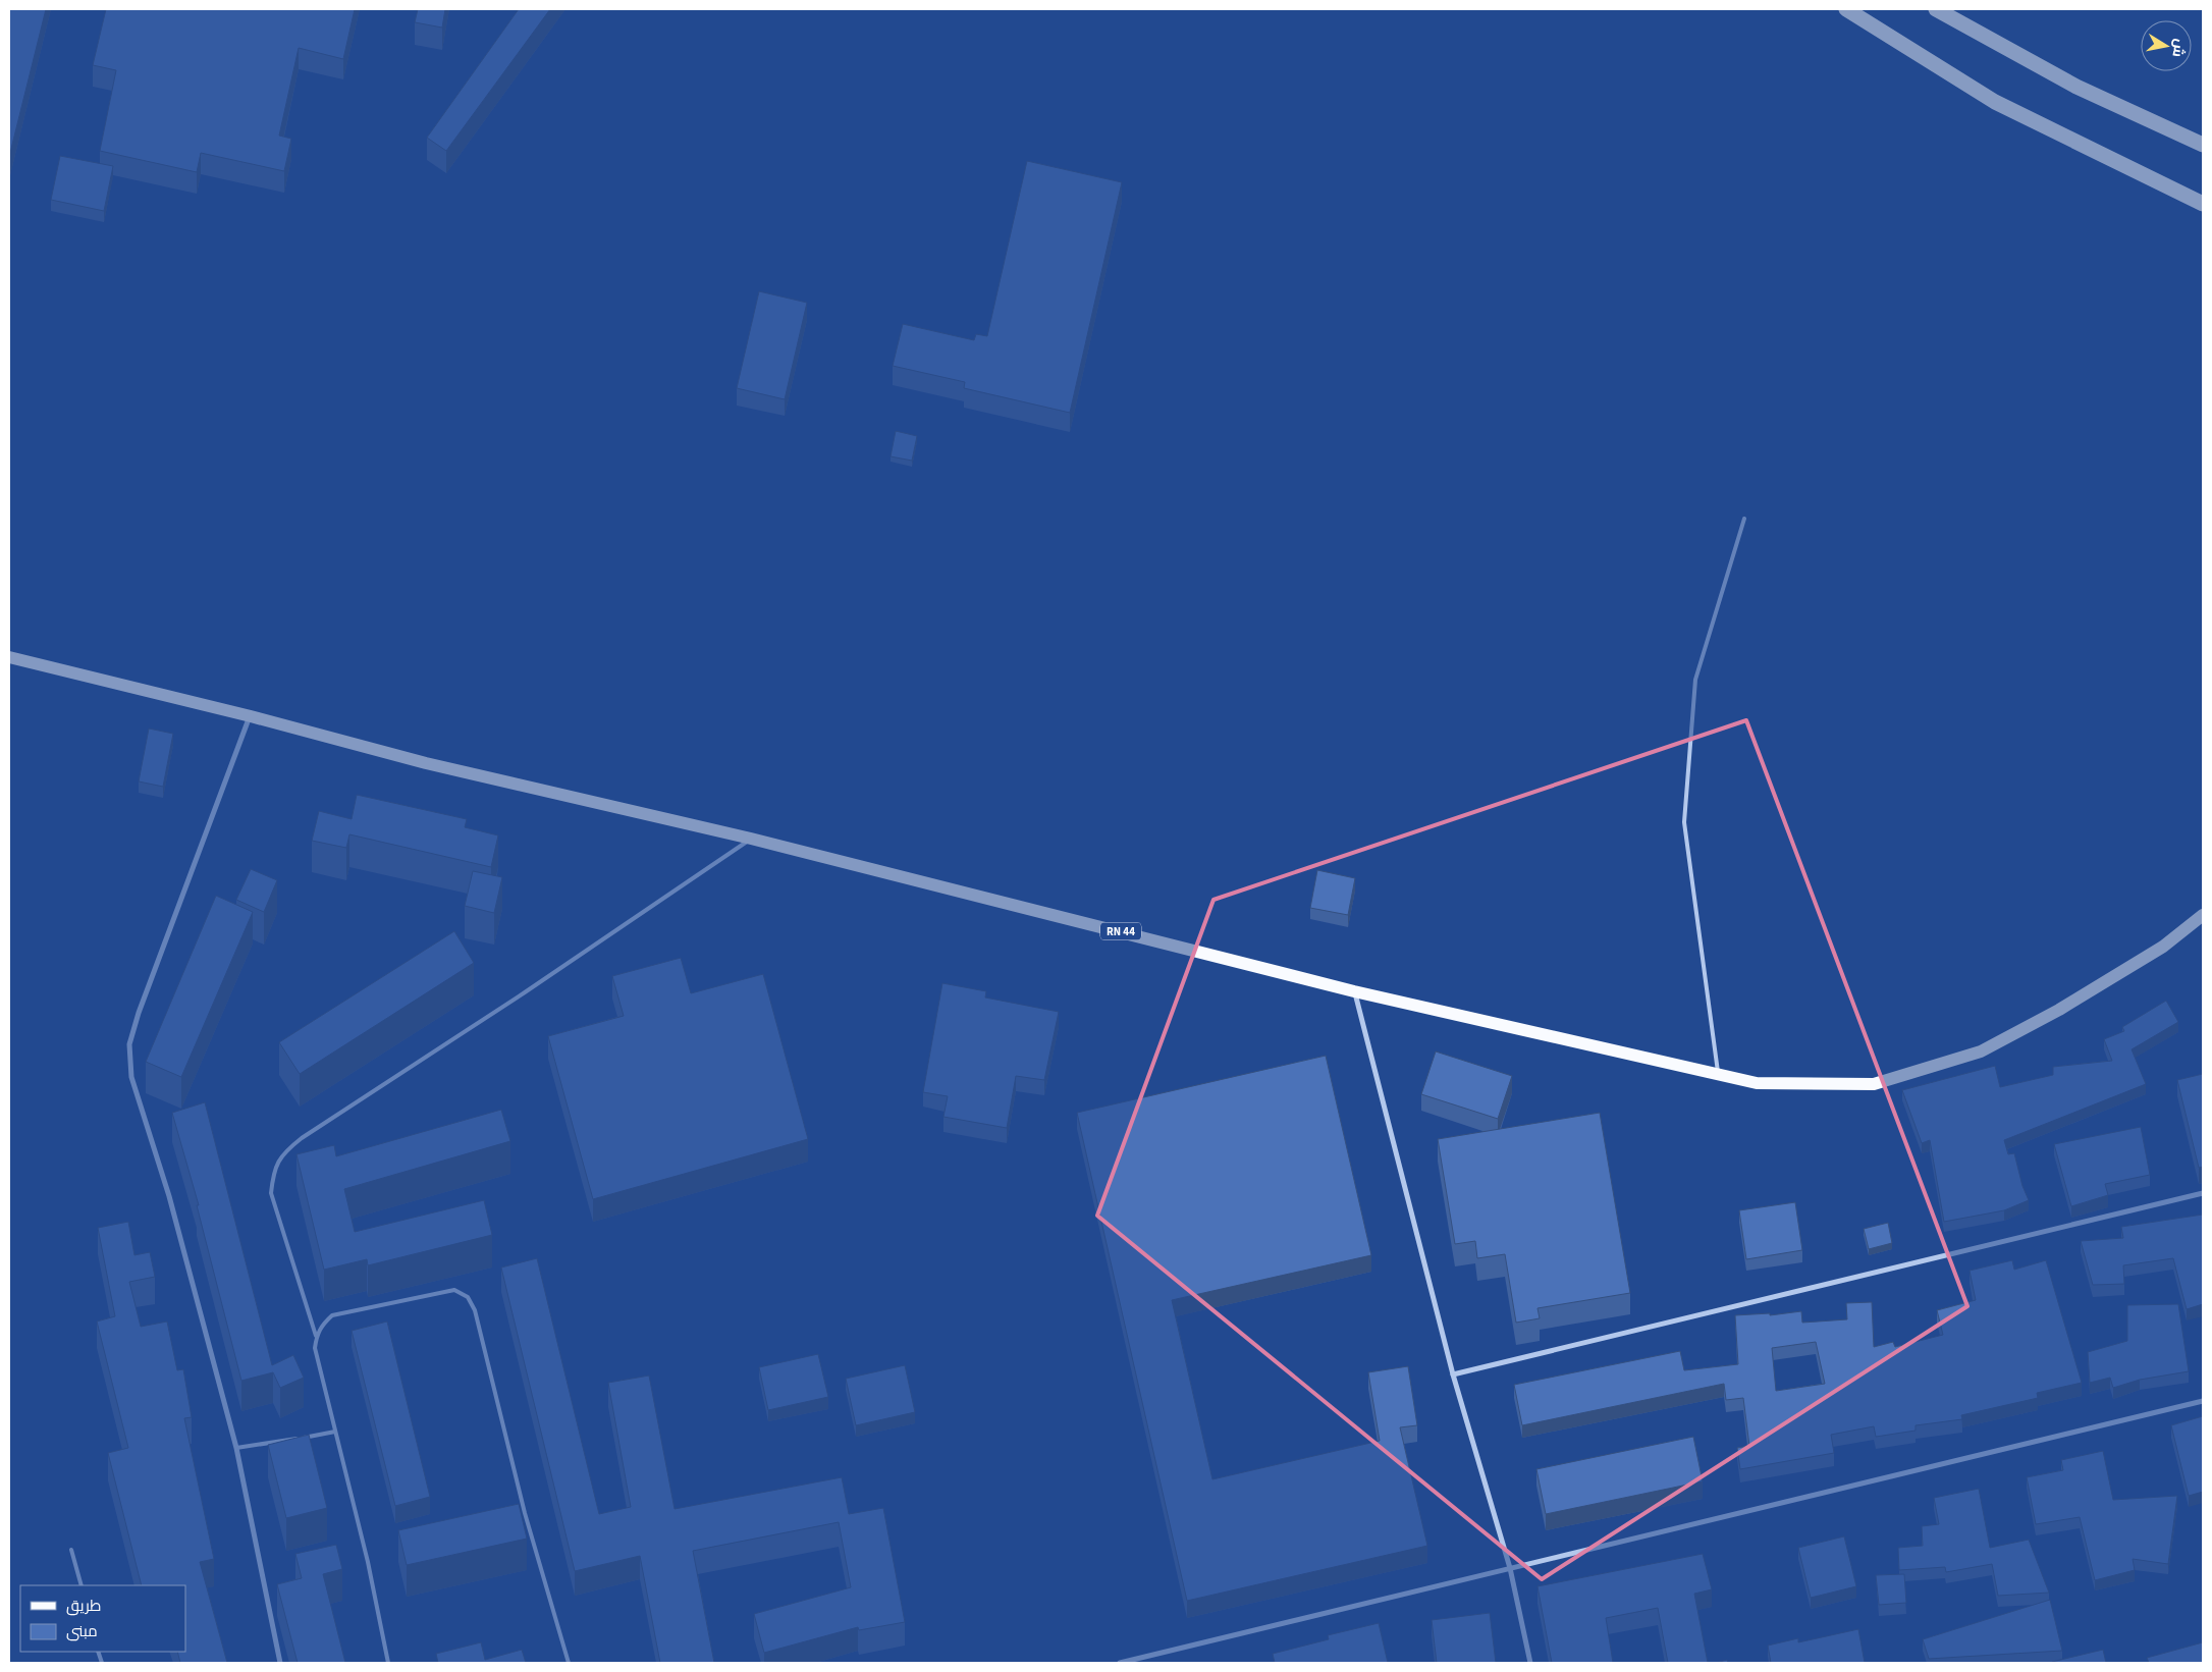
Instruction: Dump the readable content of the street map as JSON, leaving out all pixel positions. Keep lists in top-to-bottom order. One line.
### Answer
{"streets":{"main road":["RN 44"]},"legend":["طريق","مبنى"],"north":"right"}
